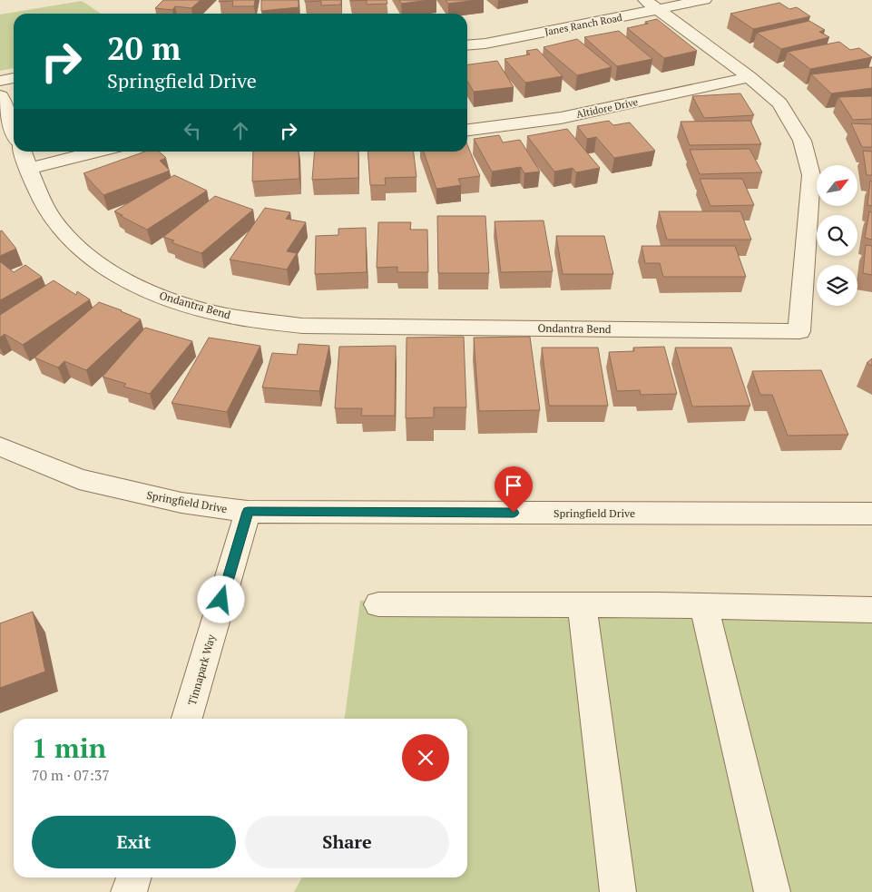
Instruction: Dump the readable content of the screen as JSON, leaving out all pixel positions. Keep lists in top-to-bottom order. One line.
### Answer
{"streets":{"street":["Janes Ranch Road","Altidore Drive","Ondantra Bend","Springfield Drive","Tinnapark Way"]},"crossings":[["Janes Ranch Road","Ondantra Bend"],["Altidore Drive","Ondantra Bend"],["Springfield Drive","Tinnapark Way"]],"north":"top right","page":{"turn":["20 m","Springfield Drive"],"heading":["1 min","70 m · 07:37"],"buttons":["Exit","Share"]}}
